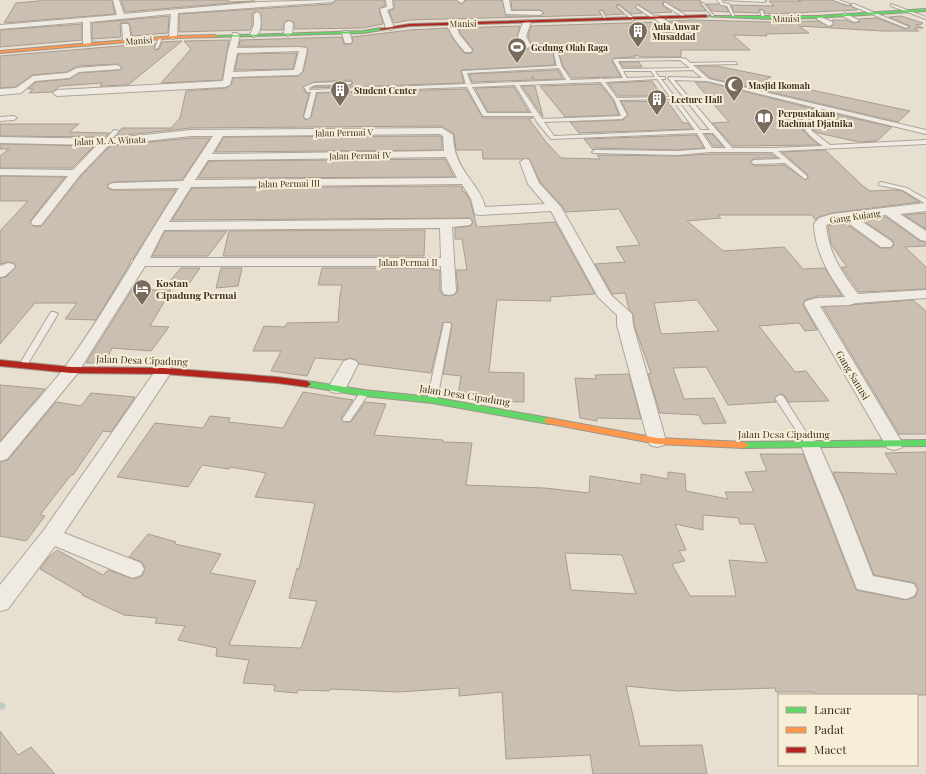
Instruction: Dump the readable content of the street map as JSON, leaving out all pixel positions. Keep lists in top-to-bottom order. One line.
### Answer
{"streets":{"street":["Manisi","Jalan Permai V","Jalan M. A. Winata","Jalan Permai IV","Jalan Permai III","Gang Kujang","Jalan Permai II","Jalan Desa Cipadung","Gang Sanusi"]},"crossings":[["Jalan Permai V","Jalan M. A. Winata"],["Jalan Permai V","Jalan Permai IV"],["Gang Kujang","Gang Sanusi"],["Jalan Desa Cipadung","Gang Sanusi"]],"places":{"building":["Aula Anwar Musaddad","Student Center","Lecture Hall"],"sports":["Gedung Olah Raga"],"mosque":["Masjid Ikomah"],"library":["Perpustakaan Rachmat Djatnika"],"hotel":["Kostan Cipadung Permai"]},"legend":["Lancar","Padat","Macet"]}
